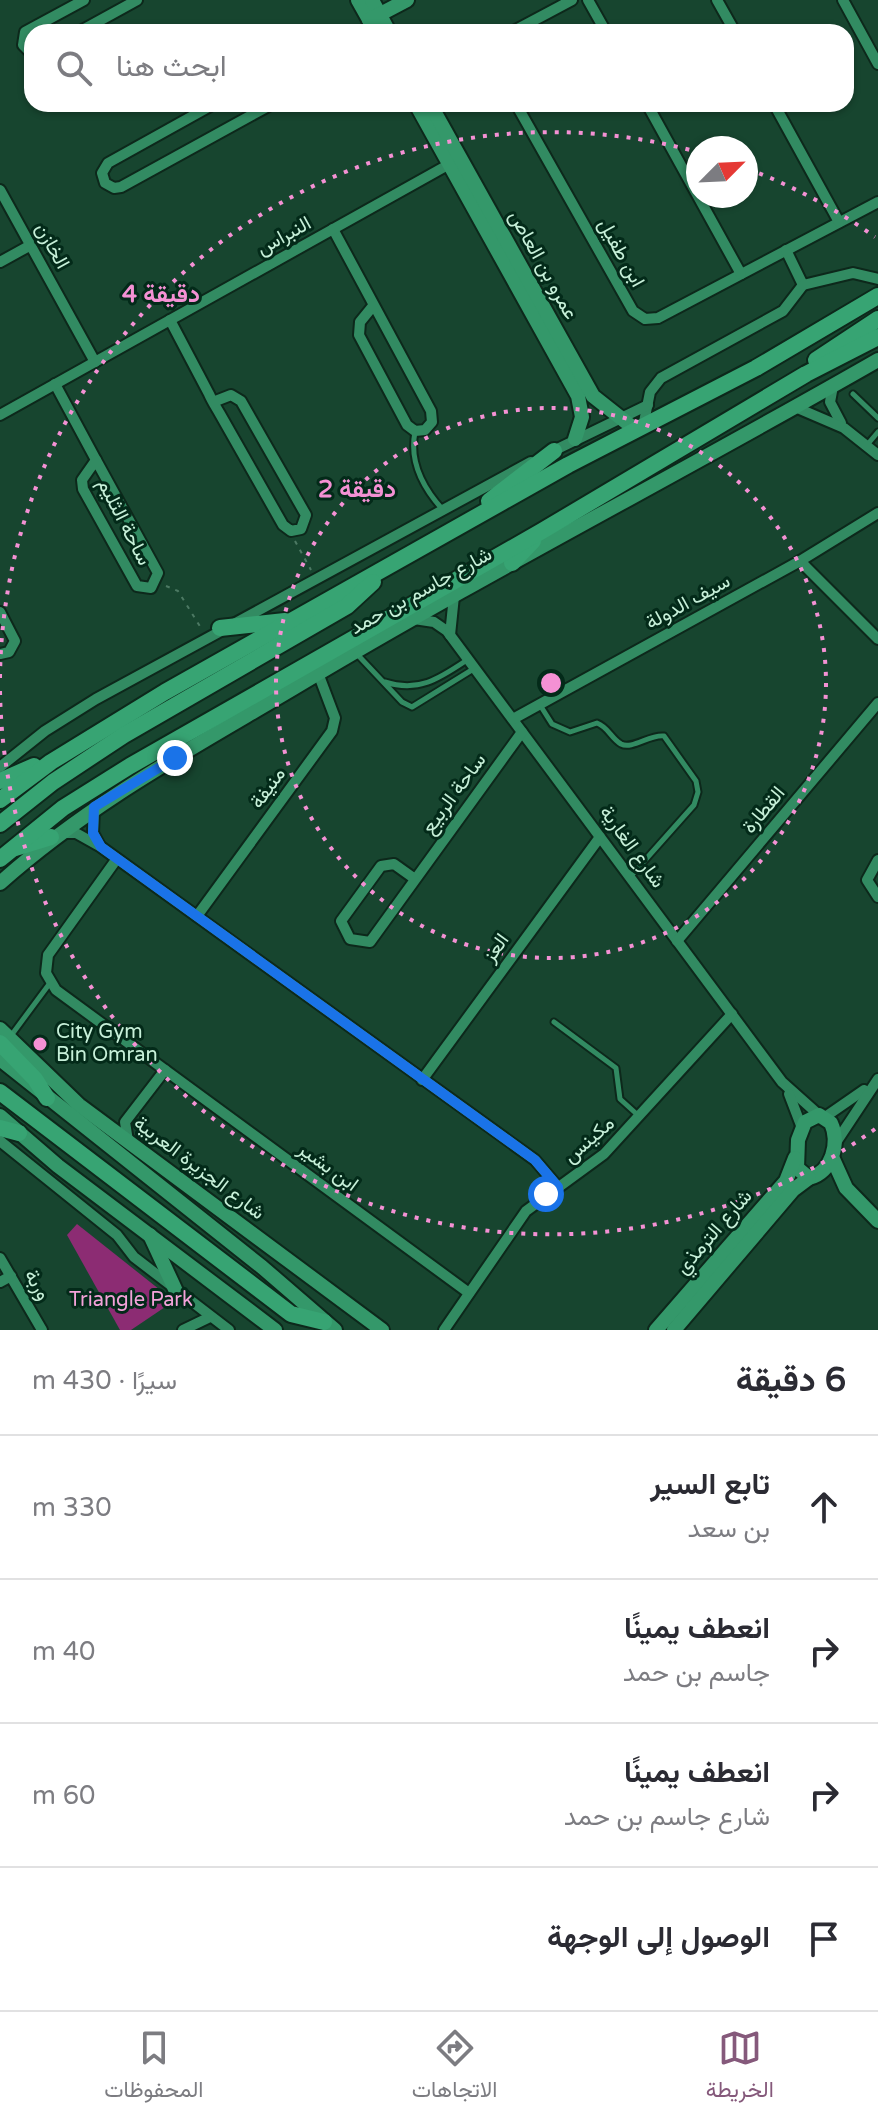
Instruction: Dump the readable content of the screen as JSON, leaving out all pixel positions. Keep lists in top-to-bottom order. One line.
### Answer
{"streets":{"main road":["شارع جاسم بن حمد"],"street":["النبراس","الخازن","ابن طفيل","عمرو بن العاص","ساحة الثليم","سيف الدولة","منيفة","ساحة الربيع","القطارة","شارع الغارية","العز","مكينس","ابن بشير","شارع الجزيرة العربية","شارع الترمذي","وربة"]},"crossings":[["النبراس","الخازن"],["النبراس","عمرو بن العاص"],["النبراس","ساحة الثليم"],["عمرو بن العاص","شارع جاسم بن حمد"],["شارع جاسم بن حمد","منيفة"],["شارع جاسم بن حمد","شارع الغارية"],["سيف الدولة","شارع الغارية"],["ساحة الربيع","شارع الغارية"],["القطارة","شارع الغارية"],["شارع الغارية","العز"],["شارع الغارية","مكينس"],["شارع الغارية","شارع الترمذي"],["مكينس","ابن بشير"]],"parks":["Triangle Park"],"places":["City Gym Bin Omran"],"north":"top right","page":{"search":"ابحث هنا","heading":["6 دقيقة","سيرًا · 430 m"],"list":[["تابع السير","بن سعد","330 m"],["انعطف يمينًا","جاسم بن حمد","40 m"],["انعطف يمينًا","شارع جاسم بن حمد","60 m"],"الوصول إلى الوجهة"],"nav":["الخريطة","الاتجاهات","المحفوظات"]},"rings":["4 دقيقة","2 دقيقة"]}
